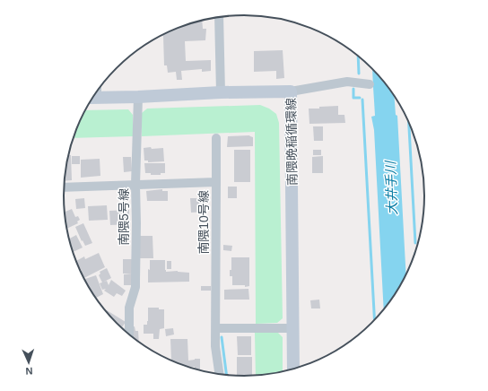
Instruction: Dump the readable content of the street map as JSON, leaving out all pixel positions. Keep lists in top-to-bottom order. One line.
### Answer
{"streets":{"street":["南隈晩稲循環線","南隈5号線","南隈10号線"]},"crossings":[["南隈晩稲循環線","南隈5号線"],["南隈5号線","南隈10号線"]],"water":["大井手川"],"north":"bottom"}
